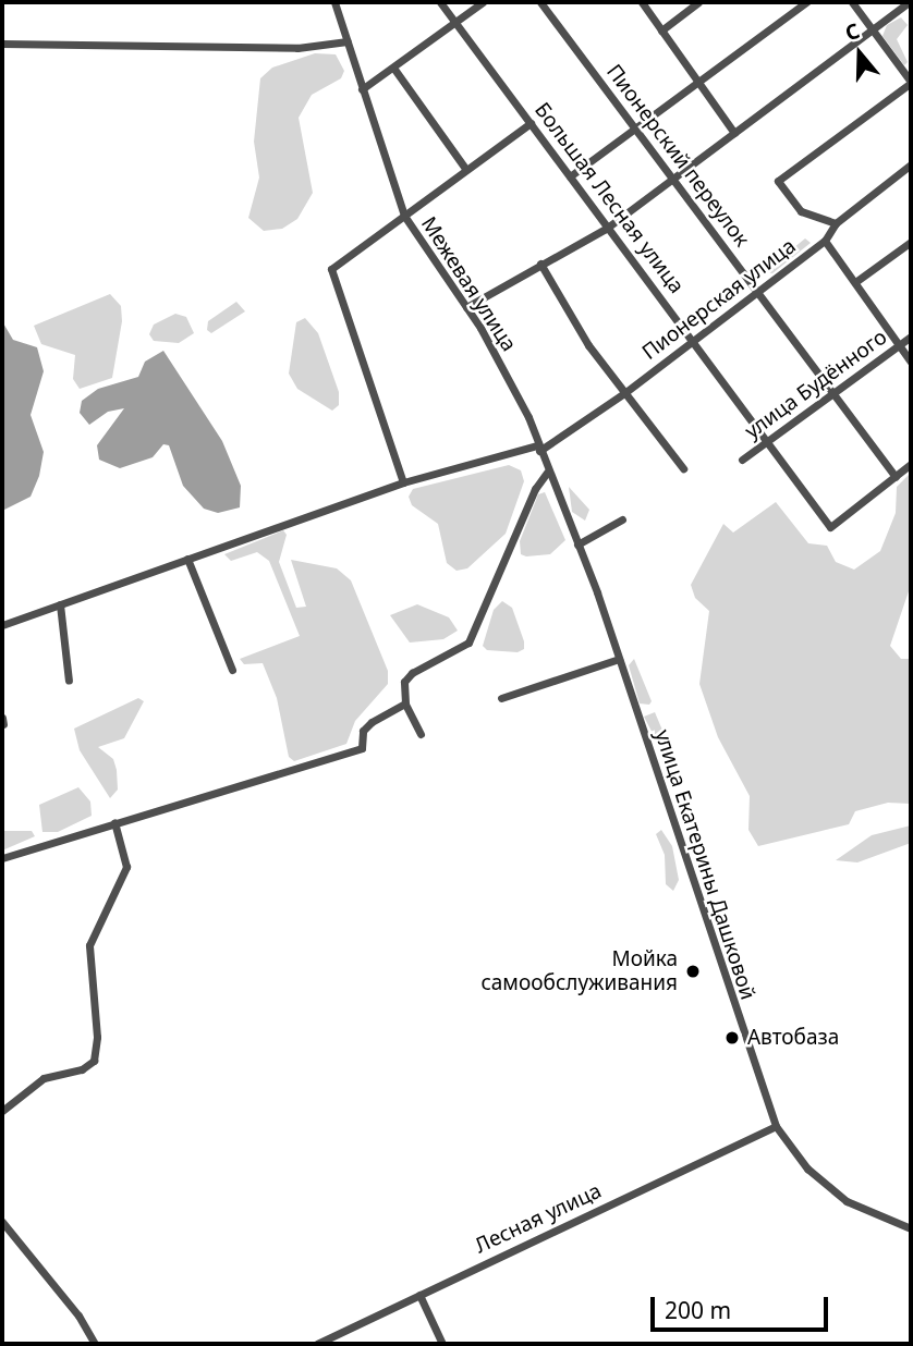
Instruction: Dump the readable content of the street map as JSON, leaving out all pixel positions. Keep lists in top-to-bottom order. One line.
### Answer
{"streets":{"street":["Пионерский переулок","Большая Лесная улица","Межевая улица","Пионерская улица","улица Будённого","улица Екатерины Дашковой","Лесная улица"]},"crossings":[["Пионерский переулок","Большая Лесная улица"],["Пионерский переулок","Пионерская улица"],["Пионерский переулок","улица Будённого"],["Большая Лесная улица","Пионерская улица"],["Большая Лесная улица","улица Будённого"],["Межевая улица","Пионерская улица"],["Межевая улица","улица Екатерины Дашковой"],["Пионерская улица","улица Екатерины Дашковой"],["улица Екатерины Дашковой","Лесная улица"]],"places":["Мойка самообслуживания","Автобаза"],"scale_bar":"200 m","north":"top"}
